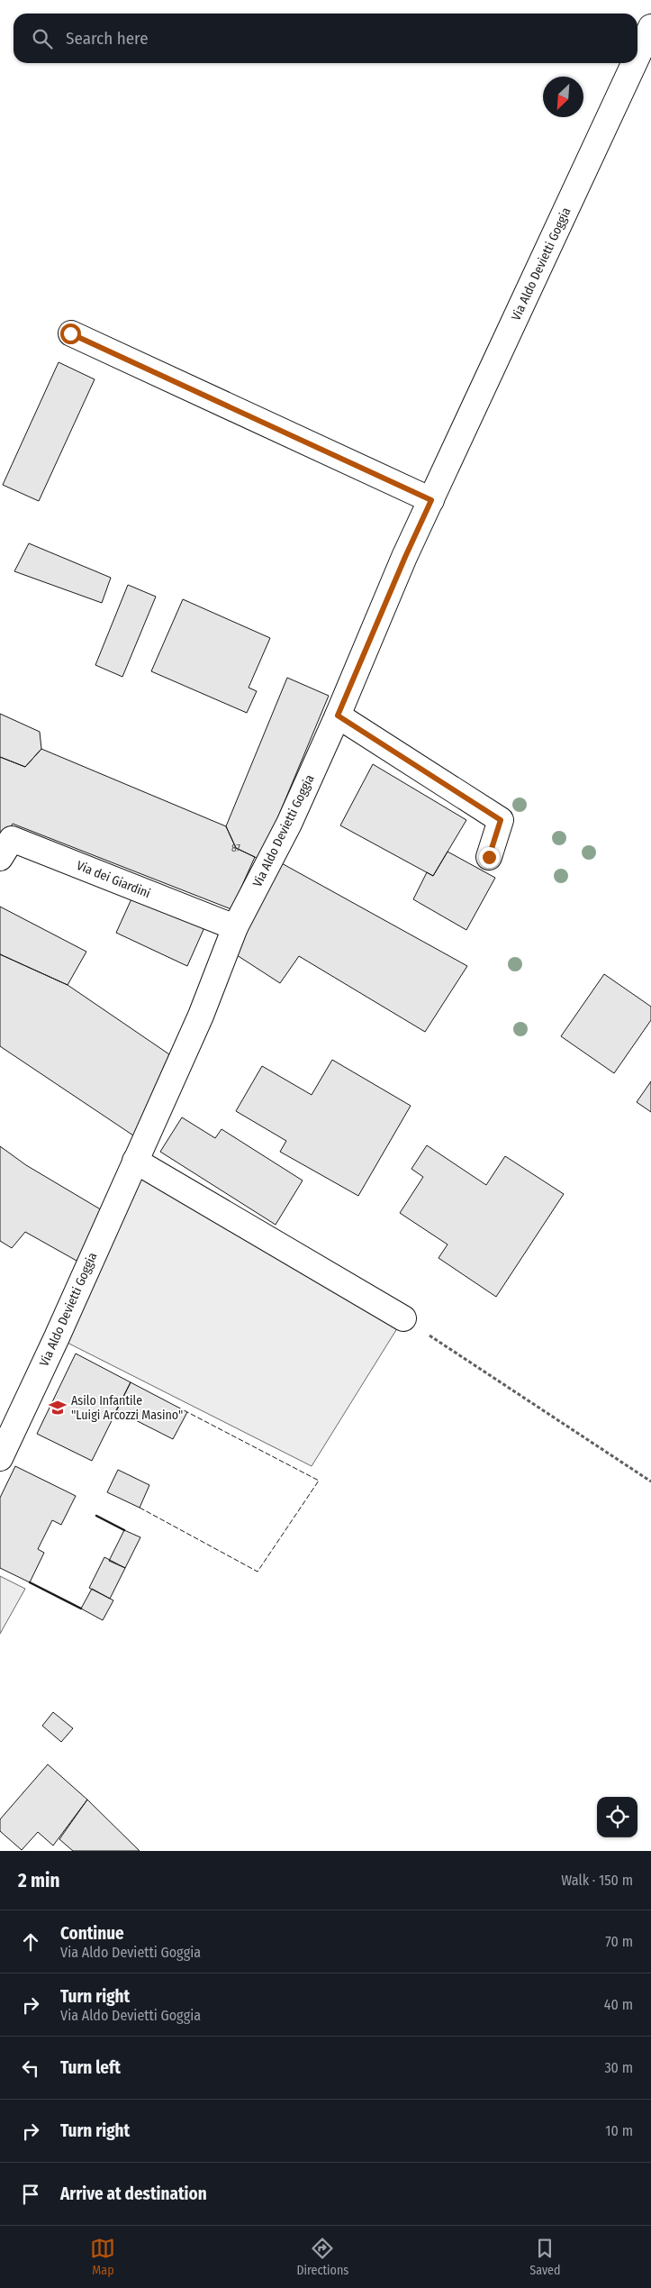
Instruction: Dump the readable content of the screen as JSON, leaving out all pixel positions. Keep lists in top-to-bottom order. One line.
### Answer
{"streets":{"street":["Via Aldo Devietti Goggia","Via dei Giardini"]},"crossings":[["Via Aldo Devietti Goggia","Via dei Giardini"]],"places":{"school or university":["Asilo Infantile \"Luigi Arcozzi Masino\""]},"house_numbers":["87"],"north":"bottom left","page":{"search":"Search here","heading":["2 min","Walk · 150 m"],"list":[["Continue","Via Aldo Devietti Goggia","70 m"],["Turn right","Via Aldo Devietti Goggia","40 m"],["Turn left","30 m"],["Turn right","10 m"],"Arrive at destination"],"nav":["Map","Directions","Saved"]}}
